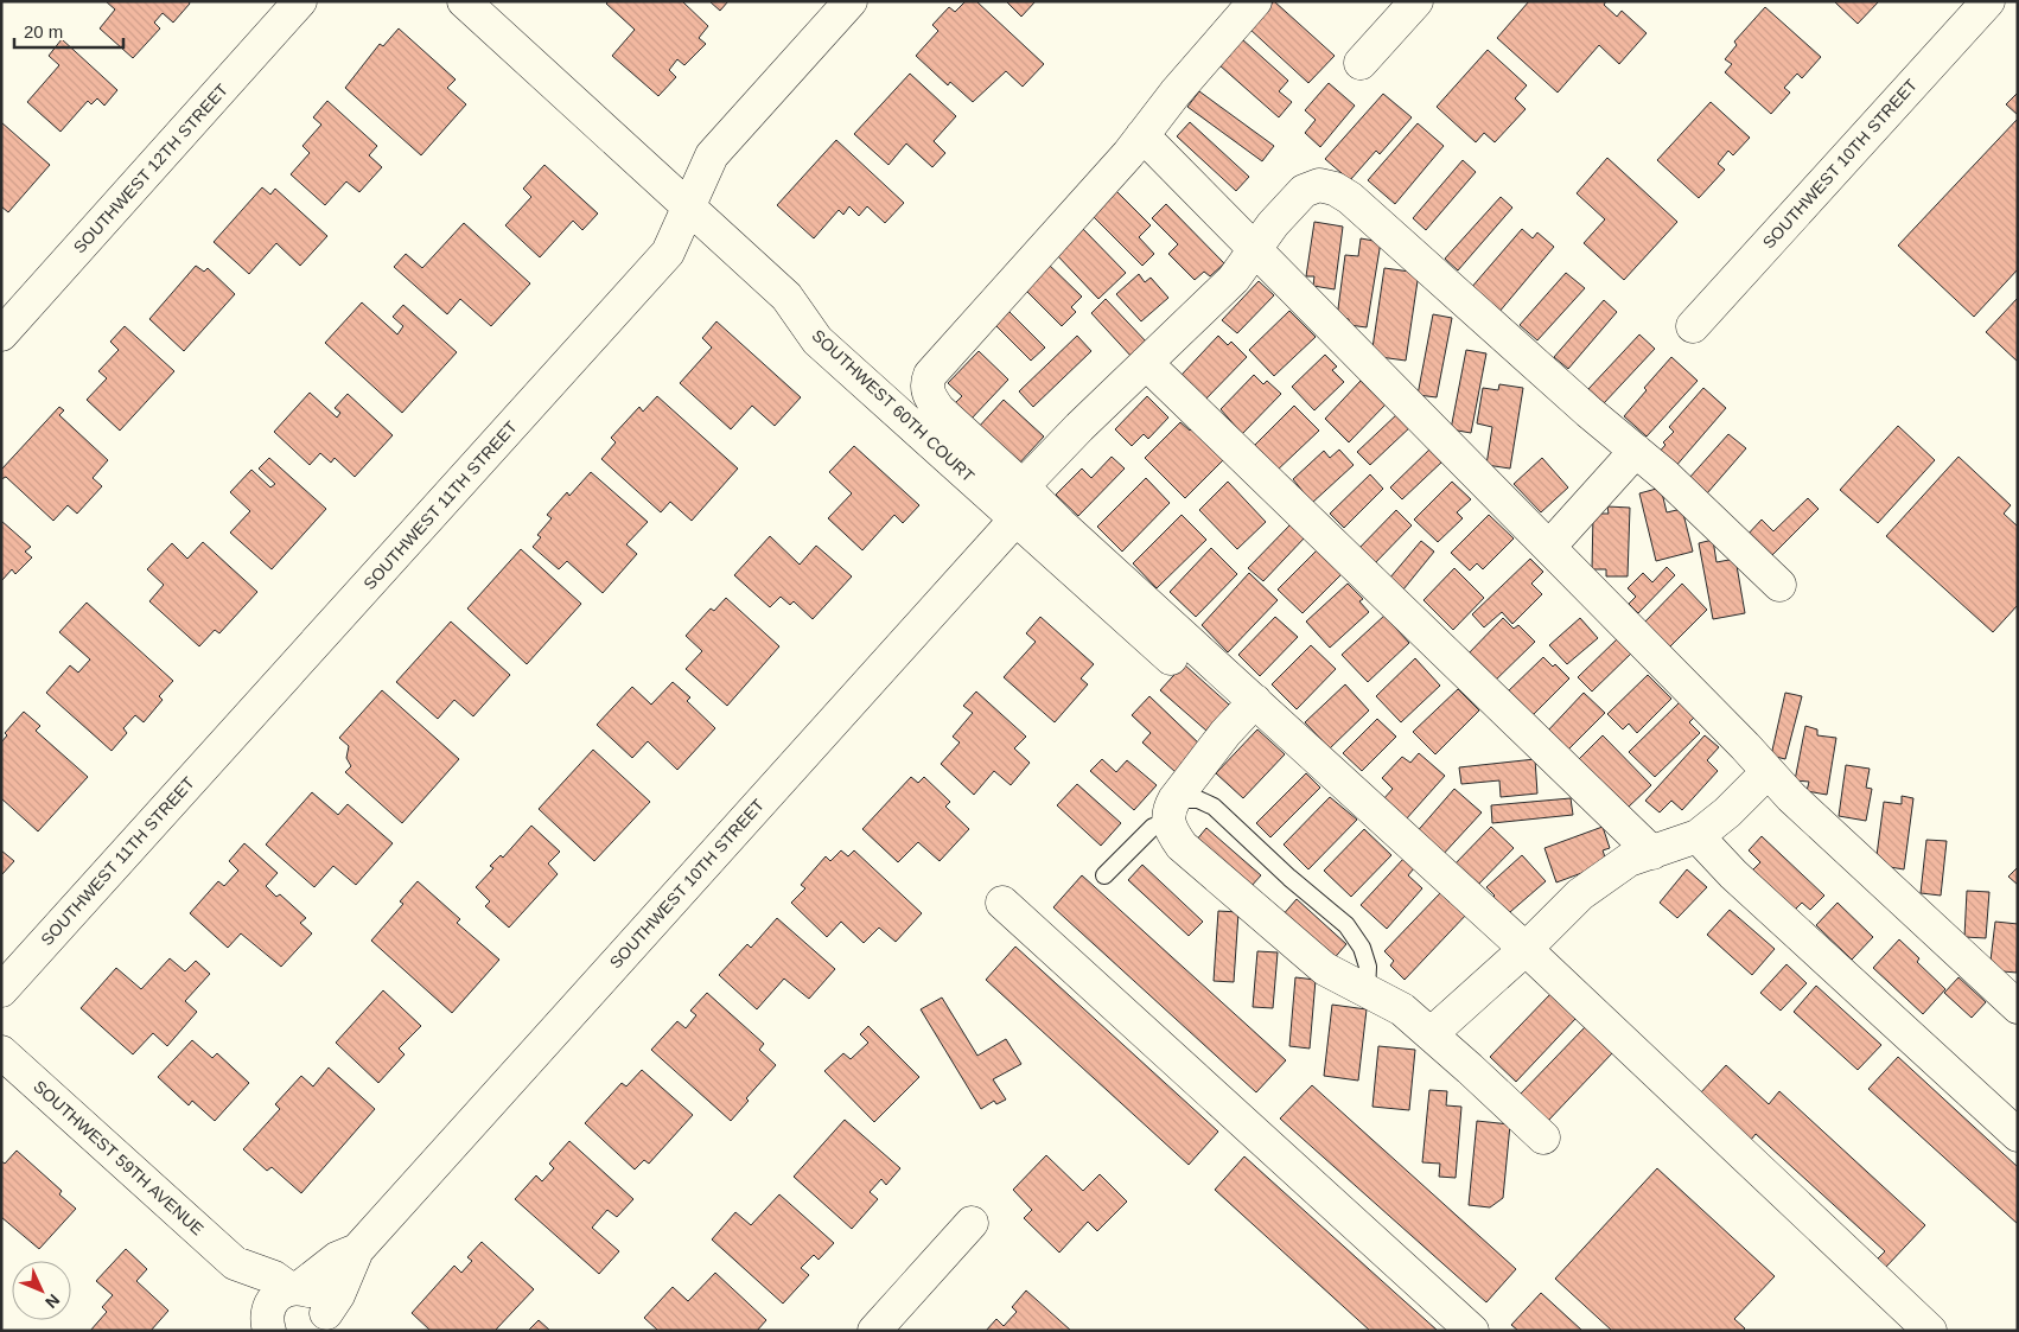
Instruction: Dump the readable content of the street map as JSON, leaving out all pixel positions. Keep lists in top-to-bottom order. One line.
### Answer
{"streets":{"street":["SOUTHWEST 10TH STREET","SOUTHWEST 12TH STREET","SOUTHWEST 60TH COURT","SOUTHWEST 11TH STREET","SOUTHWEST 59TH AVENUE"]},"crossings":[["SOUTHWEST 10TH STREET","SOUTHWEST 60TH COURT"],["SOUTHWEST 10TH STREET","SOUTHWEST 59TH AVENUE"],["SOUTHWEST 60TH COURT","SOUTHWEST 11TH STREET"]],"scale_bar":"20 m","north":"bottom right"}
